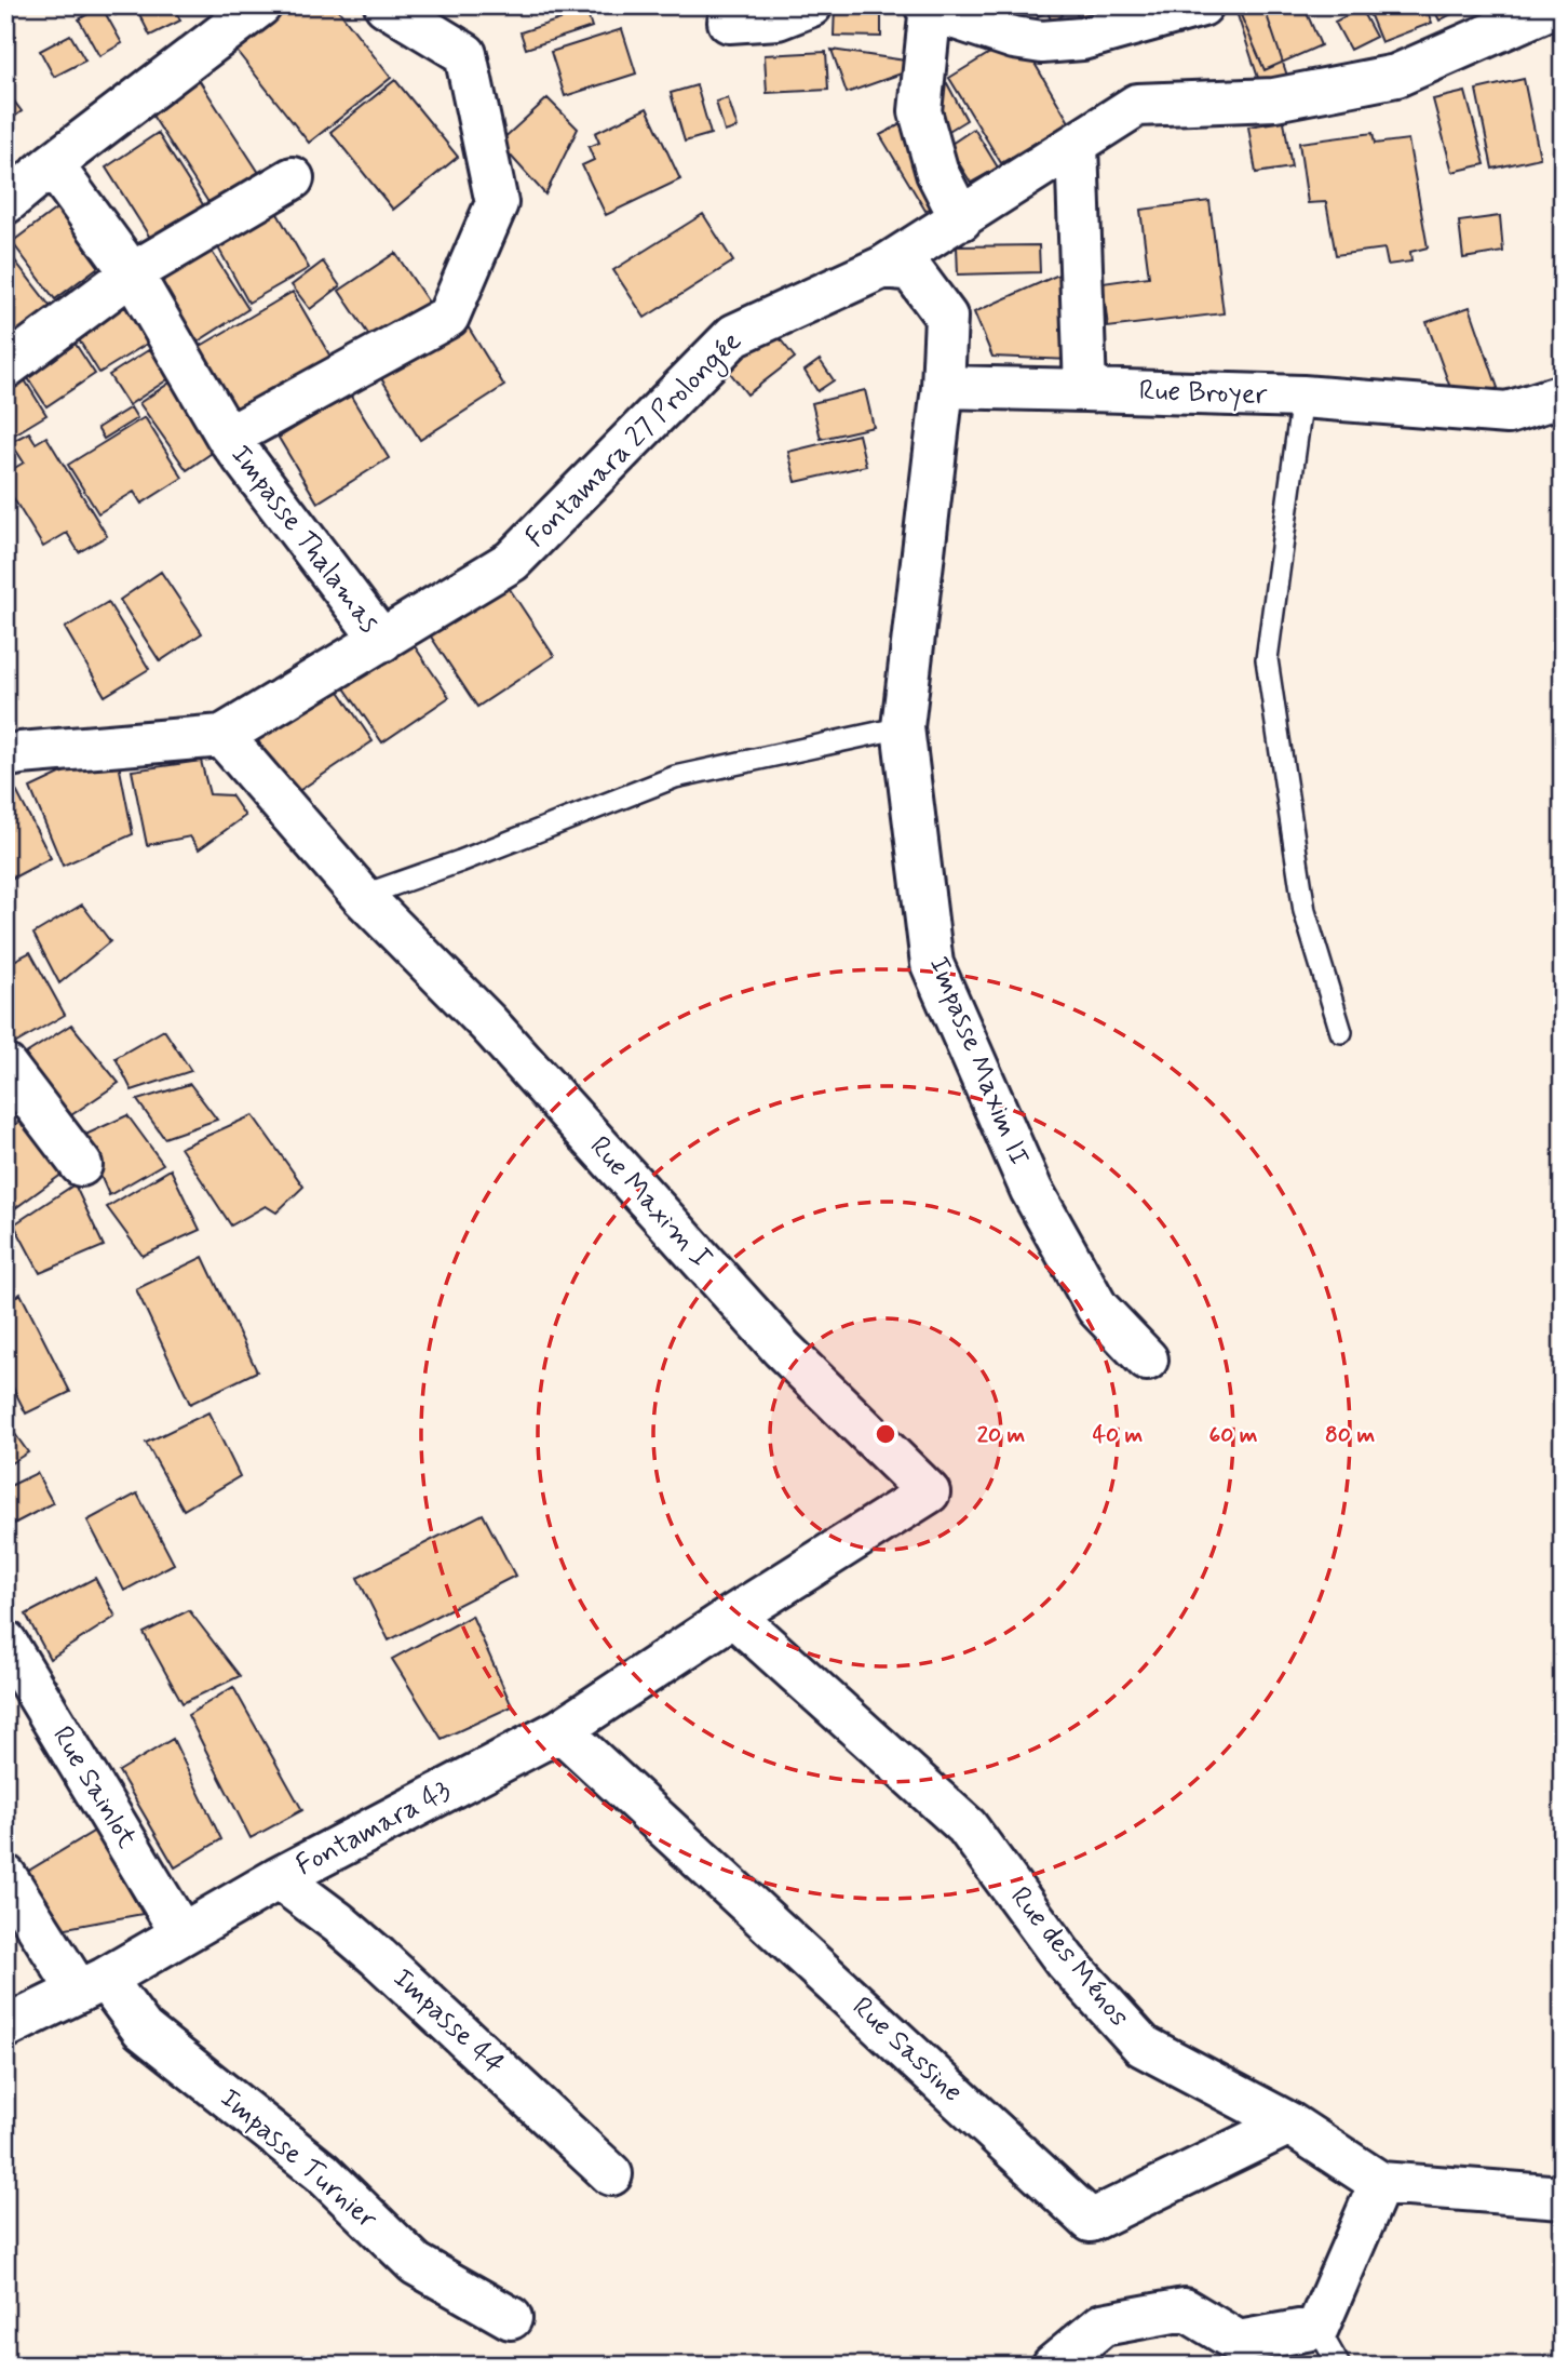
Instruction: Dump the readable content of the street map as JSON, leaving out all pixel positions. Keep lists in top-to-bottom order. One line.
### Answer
{"streets":{"street":["Rue Broyer","Fontamara 27 Prolongée","Impasse Thalamas","Impasse Maxim II","Rue Maxim I","Rue Sainlot","Fontamara 43","Rue des Ménos","Impasse 44","Rue Sassine","Impasse Turnier"]},"crossings":[["Fontamara 27 Prolongée","Impasse Thalamas"],["Fontamara 27 Prolongée","Impasse Maxim II"],["Fontamara 27 Prolongée","Rue Maxim I"],["Rue Maxim I","Fontamara 43"],["Rue Maxim I","Rue des Ménos"],["Rue Sainlot","Fontamara 43"],["Fontamara 43","Rue des Ménos"],["Fontamara 43","Impasse 44"],["Fontamara 43","Rue Sassine"],["Fontamara 43","Impasse Turnier"],["Rue des Ménos","Rue Sassine"]],"rings":["20 m","40 m","60 m","80 m"]}
